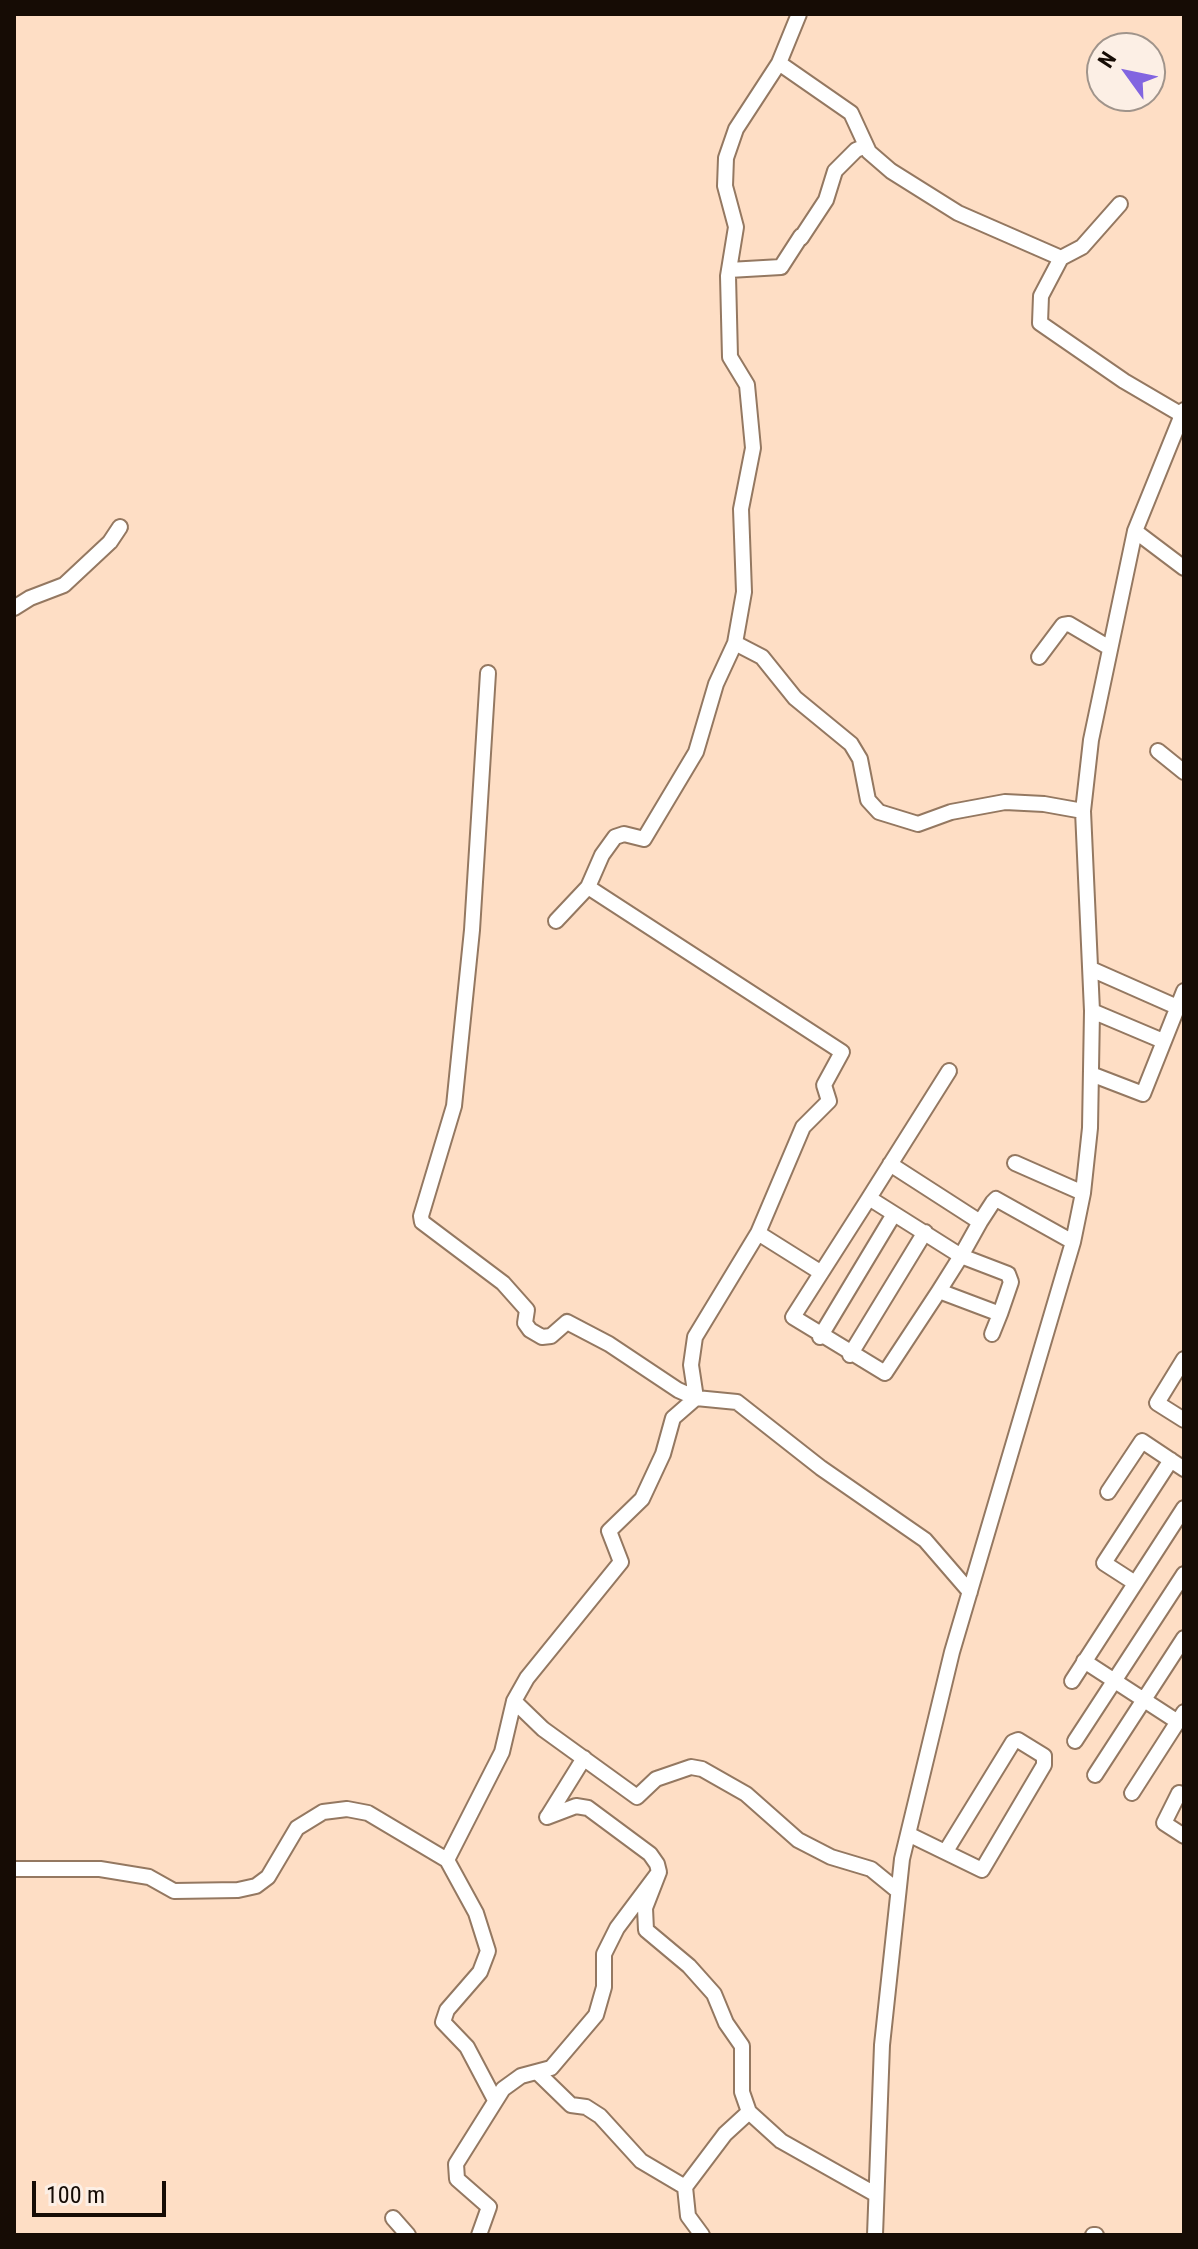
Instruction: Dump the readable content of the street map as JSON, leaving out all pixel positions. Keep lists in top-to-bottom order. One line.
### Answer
{"scale_bar":"100 m","north":"top left"}
